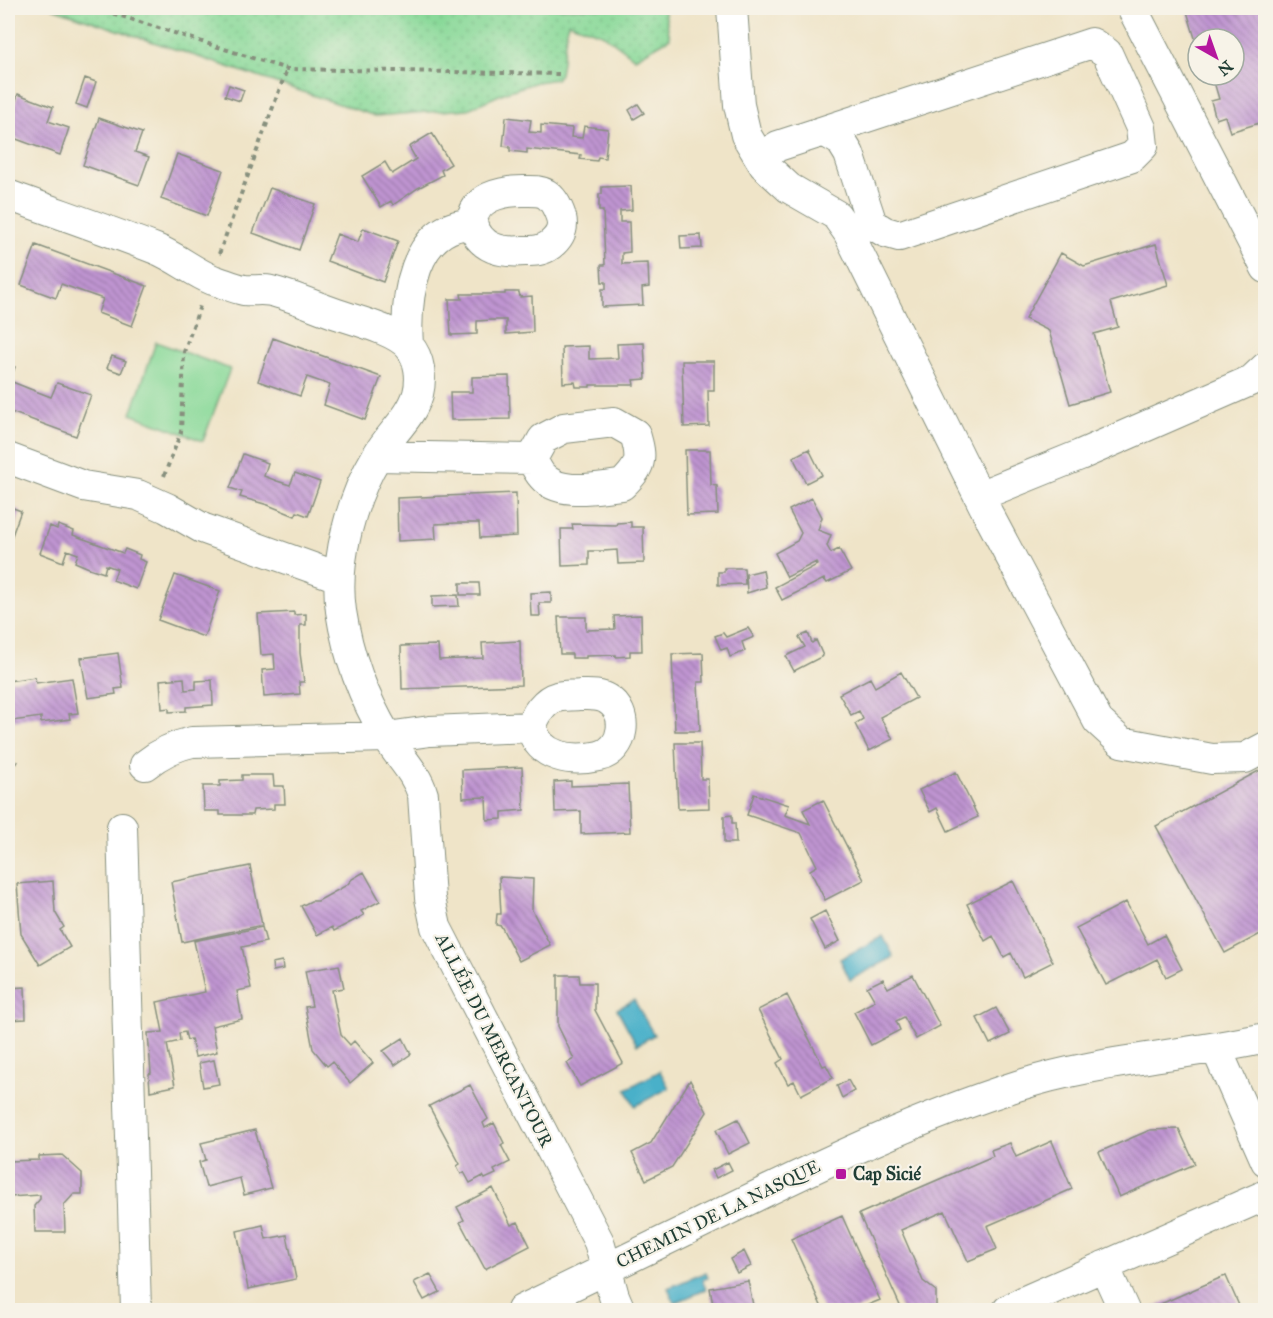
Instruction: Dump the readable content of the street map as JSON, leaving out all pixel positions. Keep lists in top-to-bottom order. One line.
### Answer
{"streets":{"street":["ALLÉE DU MERCANTOUR","CHEMIN DE LA NASQUE"]},"crossings":[["ALLÉE DU MERCANTOUR","CHEMIN DE LA NASQUE"]],"places":{"transit":["Cap Sicié"]},"north":"bottom right"}
